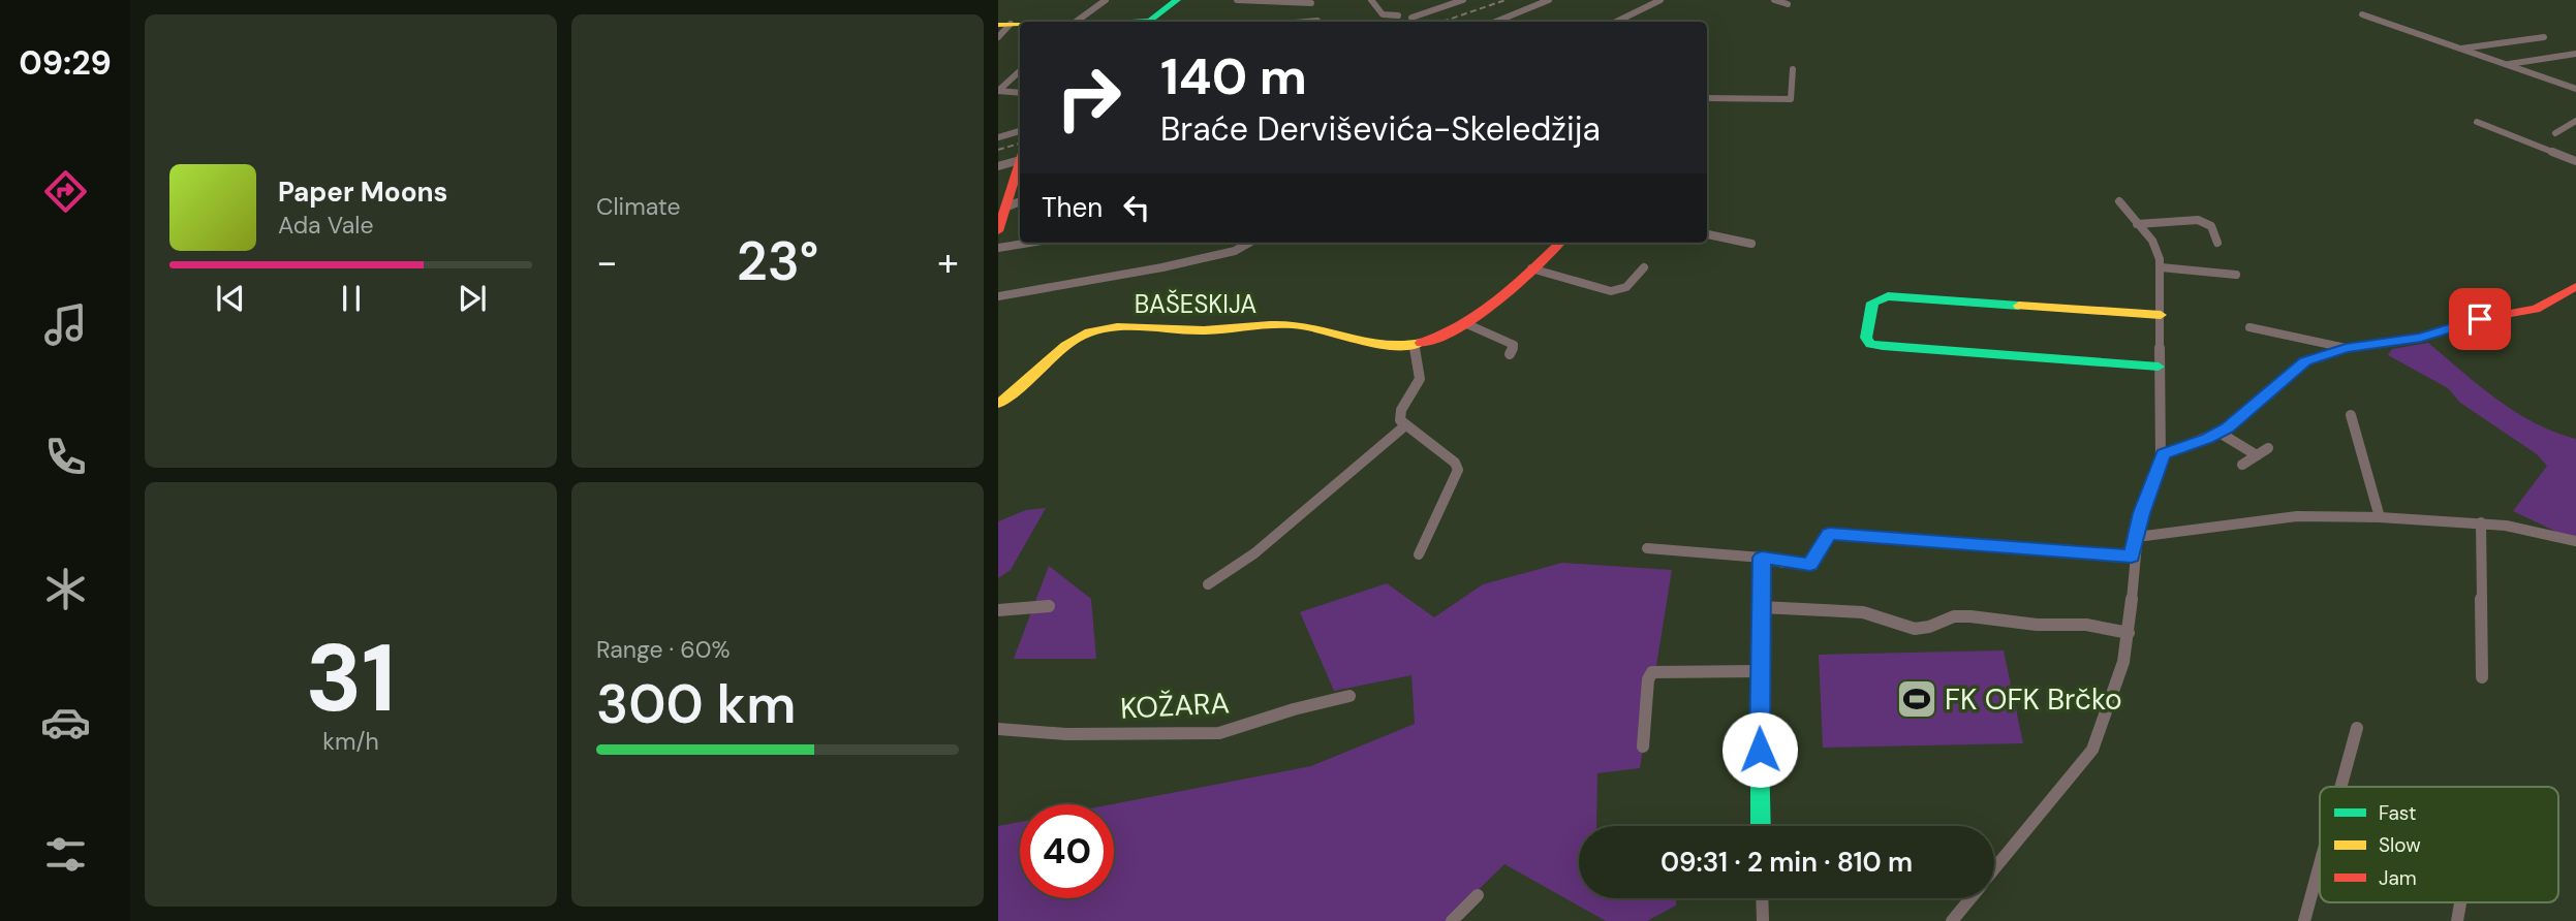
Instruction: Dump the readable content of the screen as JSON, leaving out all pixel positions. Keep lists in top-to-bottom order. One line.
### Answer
{"streets":{"street":["BAŠESKIJA","KOŽARA"]},"places":{"sports":["FK OFK Brčko"]},"legend":["Fast","Slow","Jam"],"page":{"tabs":"09:29","tile":["Climate",["31","km/h"],["Range · 60%","300 km"]],"turn":["140 m","Braće Derviševića-Skeledžija"],"song":["Paper Moons","Ada Vale"],"then":"Then","heat":["−","23°","+"],"limit":"40","trip":"09:31 · 2 min · 810 m"}}
